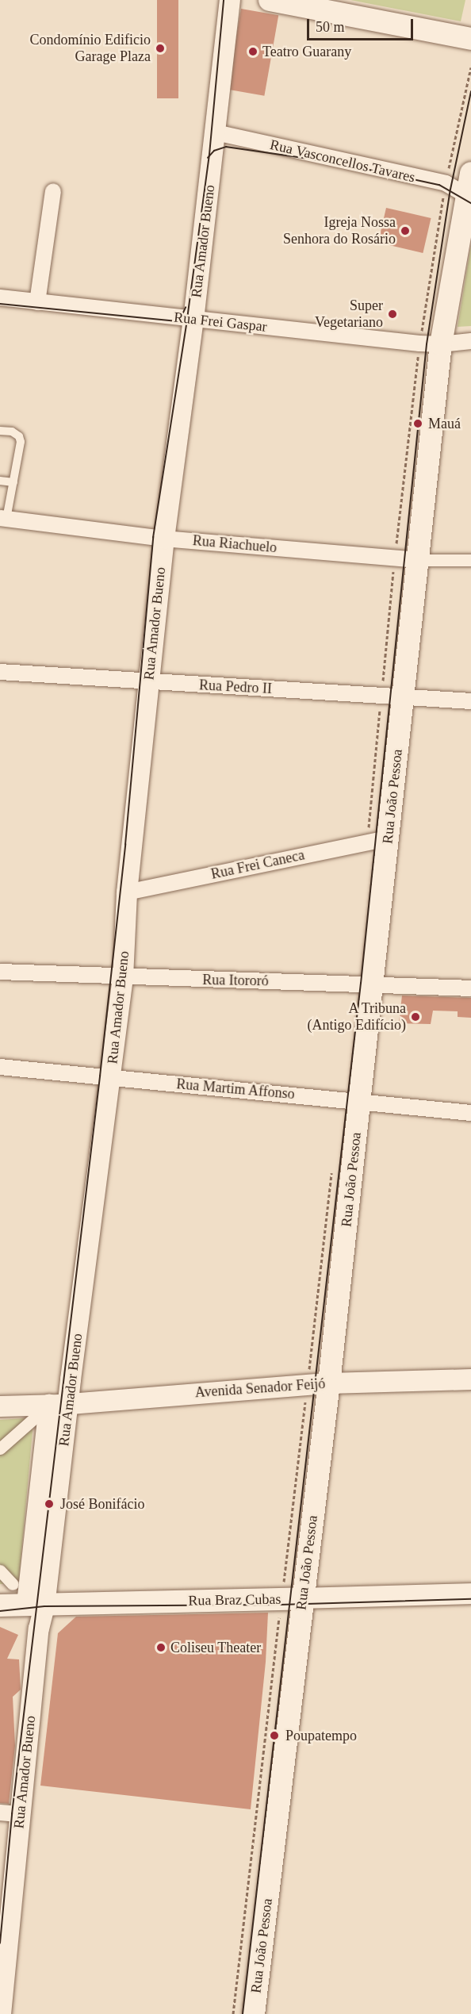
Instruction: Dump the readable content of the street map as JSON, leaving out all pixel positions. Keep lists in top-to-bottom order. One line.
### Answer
{"streets":{"main road":["Rua João Pessoa","Rua Braz Cubas"],"street":["Rua Vasconcellos Tavares","Rua Amador Bueno","Rua Frei Gaspar","Rua Riachuelo","Rua Pedro II","Rua Frei Caneca","Rua Itororó","Rua Martim Affonso","Avenida Senador Feijó"]},"crossings":[["Rua Vasconcellos Tavares","Rua Amador Bueno"],["Rua Vasconcellos Tavares","Rua João Pessoa"],["Rua Amador Bueno","Rua Frei Gaspar"],["Rua Amador Bueno","Rua Riachuelo"],["Rua Amador Bueno","Rua Pedro II"],["Rua Amador Bueno","Rua Frei Caneca"],["Rua Amador Bueno","Rua Itororó"],["Rua Amador Bueno","Rua Martim Affonso"],["Rua Amador Bueno","Avenida Senador Feijó"],["Rua Amador Bueno","Rua Braz Cubas"],["Rua Frei Gaspar","Rua João Pessoa"],["Rua Riachuelo","Rua João Pessoa"],["Rua Pedro II","Rua João Pessoa"],["Rua João Pessoa","Rua Frei Caneca"],["Rua João Pessoa","Rua Itororó"],["Rua João Pessoa","Rua Martim Affonso"],["Rua João Pessoa","Avenida Senador Feijó"],["Rua João Pessoa","Rua Braz Cubas"]],"places":["Condomínio Edificio Garage Plaza","Teatro Guarany","Igreja Nossa Senhora do Rosário","Super Vegetariano","Mauá","A Tribuna (Antigo Edifício)","José Bonifácio","Coliseu Theater","Poupatempo"],"scale_bar":"50 m"}
